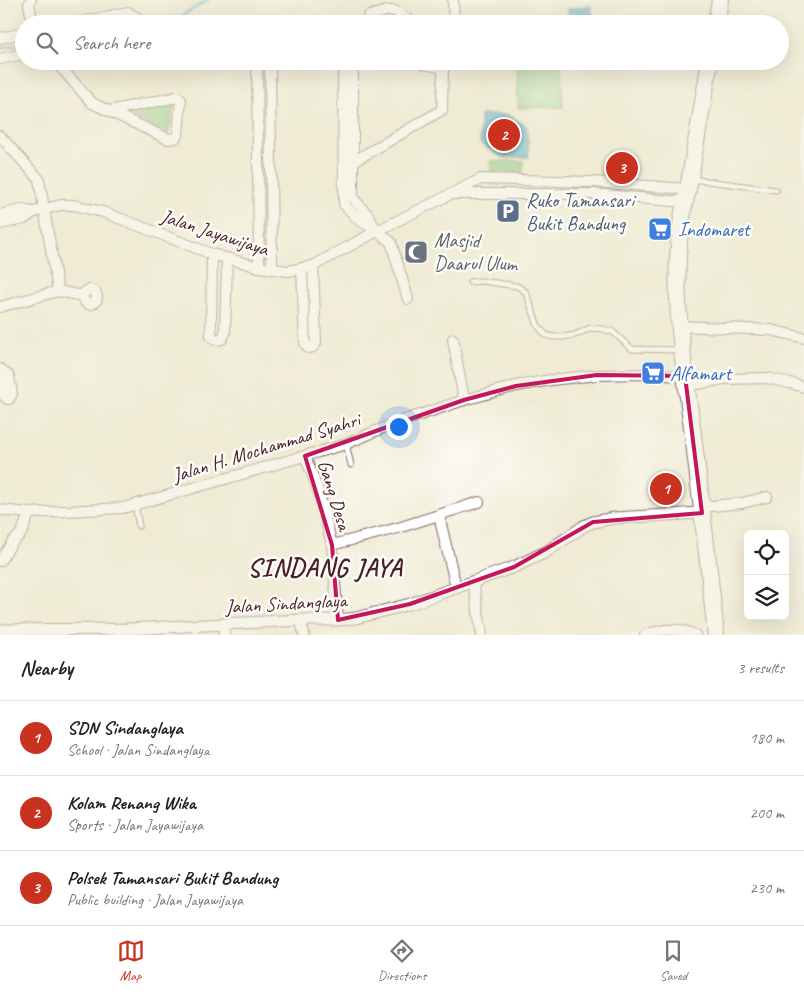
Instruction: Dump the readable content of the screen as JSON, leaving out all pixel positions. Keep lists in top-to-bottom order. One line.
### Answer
{"streets":{"street":["Jalan Jayawijaya","Jalan H. Mochammad Syahri","Gang Desa","Jalan Sindanglaya"]},"crossings":[["Jalan H. Mochammad Syahri","Gang Desa"],["Gang Desa","Jalan Sindanglaya"]],"districts":["SINDANG JAYA"],"places":{"parking":["Ruko Tamansari Bukit Bandung"],"supermarket":["Indomaret","Alfamart"],"mosque":["Masjid Daarul Ulum"]},"page":{"search":"Search here","pins":["2","3","1"],"heading":["Nearby","3 results"],"list":[{"mark":"1","name":"SDN Sindanglaya","note":"School · Jalan Sindanglaya","value":"180 m"},{"mark":"2","name":"Kolam Renang Wika","note":"Sports · Jalan Jayawijaya","value":"200 m"},{"mark":"3","name":"Polsek Tamansari Bukit Bandung","note":"Public building · Jalan Jayawijaya","value":"230 m"}],"nav":["Map","Directions","Saved"]}}
